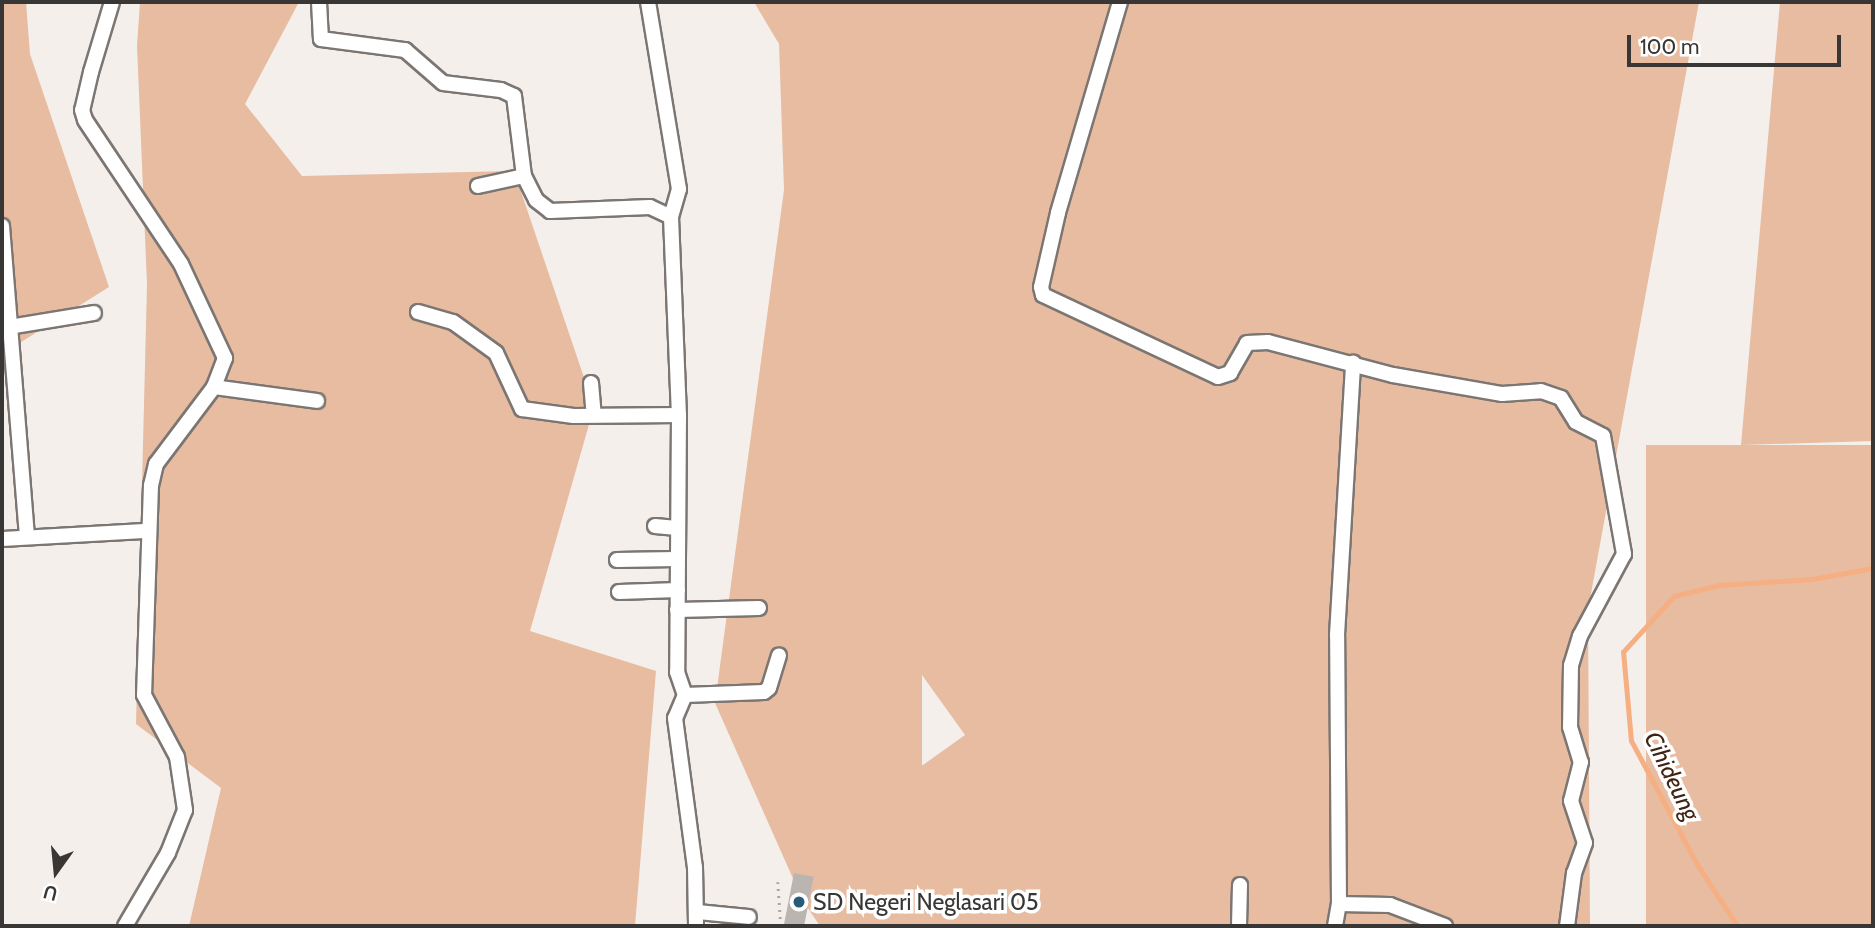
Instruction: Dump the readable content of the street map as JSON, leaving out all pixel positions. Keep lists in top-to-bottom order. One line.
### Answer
{"water":["Cihideung"],"places":["SD Negeri Neglasari 05"],"scale_bar":"100 m","north":"bottom"}
